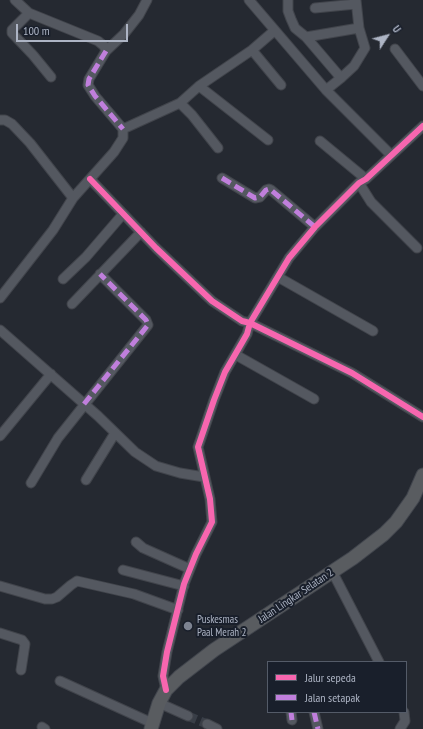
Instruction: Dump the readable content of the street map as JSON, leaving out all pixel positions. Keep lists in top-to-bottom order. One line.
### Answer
{"streets":{"highway":["Jalan Lingkar Selatan 2"]},"places":["Puskesmas Paal Merah 2"],"legend":["Jalur sepeda","Jalan setapak"],"scale_bar":"100 m","north":"top right"}
